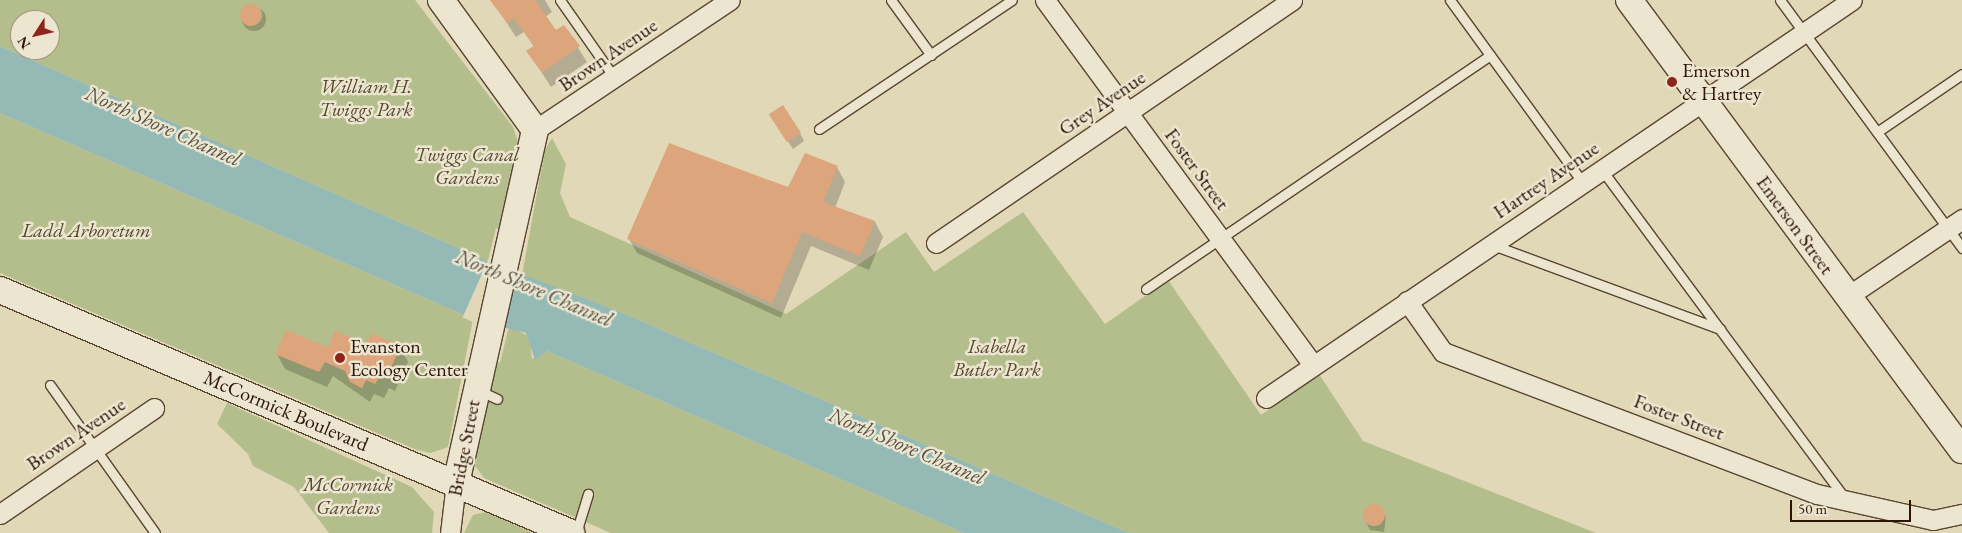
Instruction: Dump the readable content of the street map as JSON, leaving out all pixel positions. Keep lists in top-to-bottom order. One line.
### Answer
{"streets":{"main road":["Emerson Street","McCormick Boulevard","Bridge Street"],"street":["Brown Avenue","Grey Avenue","Foster Street","Hartrey Avenue"]},"crossings":[["Brown Avenue","Bridge Street"],["Grey Avenue","Foster Street"],["Foster Street","Hartrey Avenue"],["Hartrey Avenue","Emerson Street"],["McCormick Boulevard","Bridge Street"]],"water":["North Shore Channel"],"parks":["William H. Twiggs Park","Twiggs Canal Gardens","Ladd Arboretum","Isabella Butler Park","McCormick Gardens"],"places":["Emerson & Hartrey","Evanston Ecology Center"],"scale_bar":"50 m","north":"bottom left"}
